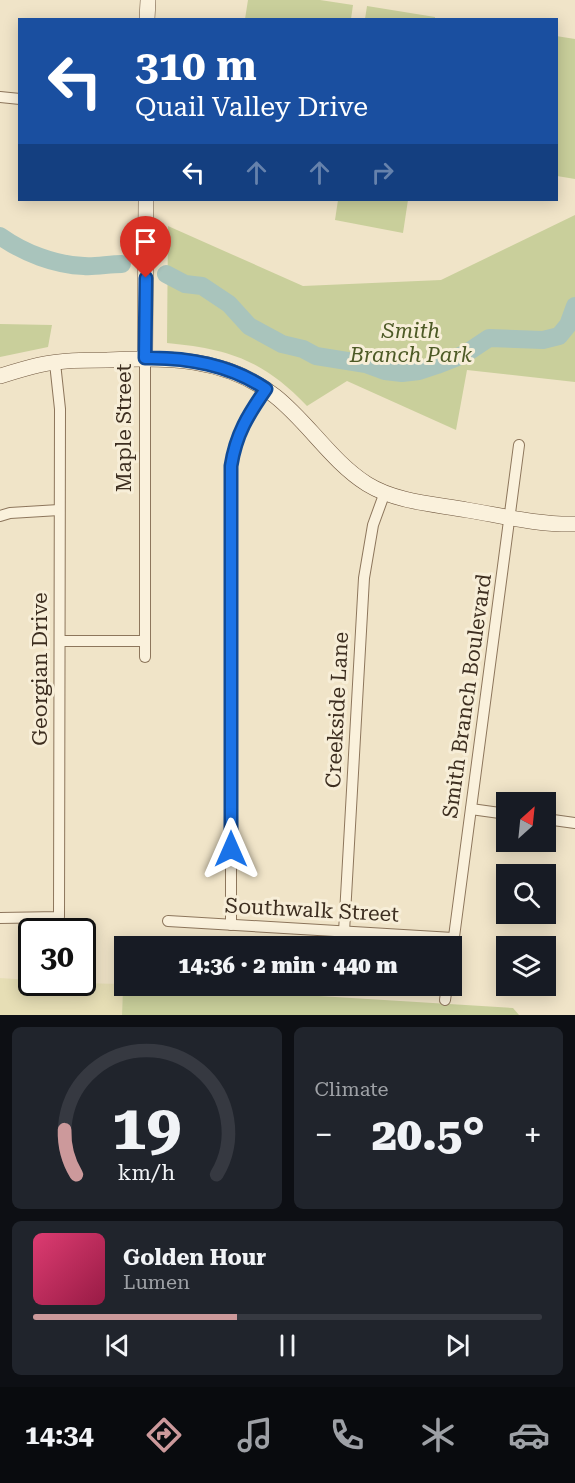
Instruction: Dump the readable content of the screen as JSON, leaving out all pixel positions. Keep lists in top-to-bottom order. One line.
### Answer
{"streets":{"street":["Maple Street","Georgian Drive","Smith Branch Boulevard","Creekside Lane","Southwalk Street"]},"crossings":[["Creekside Lane","Southwalk Street"]],"parks":["Smith Branch Park"],"north":"top right","page":{"turn":["310 m","Quail Valley Drive"],"limit":"30","trip":"14:36 · 2 min · 440 m","tile":"Climate","heat":["−","20.5°","+"],"song":["Golden Hour","Lumen"],"tabs":"14:34","gauge":["19","km/h"]}}
